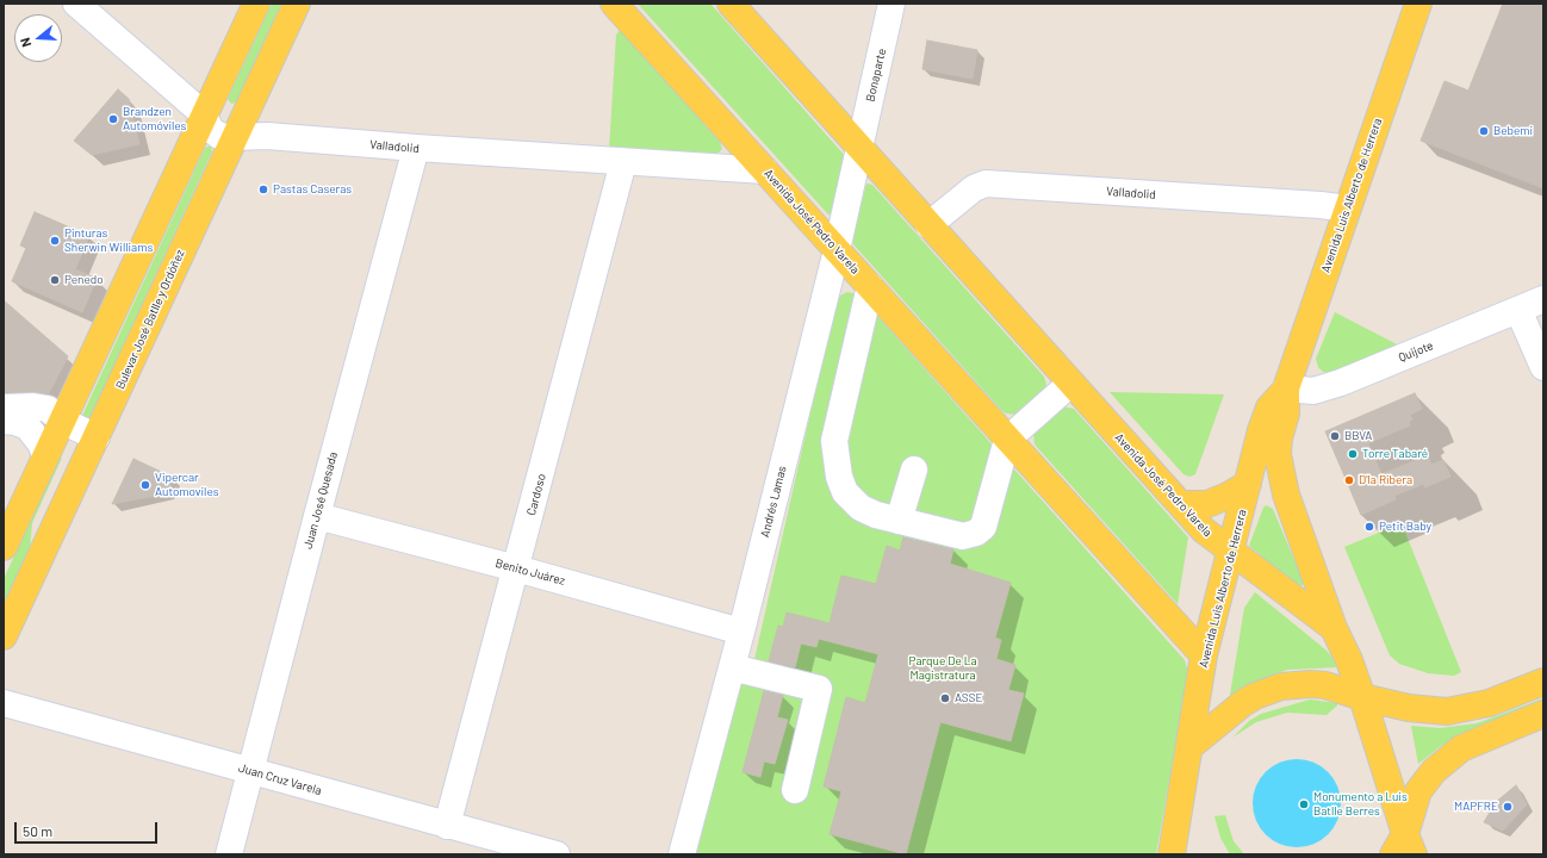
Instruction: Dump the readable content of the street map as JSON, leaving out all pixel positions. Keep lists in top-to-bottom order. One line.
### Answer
{"streets":{"main road":["Avenida Luis Alberto de Herrera","Avenida José Pedro Varela","Bulevar José Batlle y Ordóñez"],"street":["Bonaparte","Valladolid","Quijote","Cardoso","Juan José Quesada","Andrés Lamas","Benito Juárez","Juan Cruz Varela"]},"crossings":[["Bonaparte","Avenida José Pedro Varela"],["Bonaparte","Andrés Lamas"],["Valladolid","Avenida Luis Alberto de Herrera"],["Valladolid","Avenida José Pedro Varela"],["Valladolid","Bulevar José Batlle y Ordóñez"],["Valladolid","Cardoso"],["Valladolid","Juan José Quesada"],["Avenida Luis Alberto de Herrera","Avenida José Pedro Varela"],["Avenida Luis Alberto de Herrera","Quijote"],["Avenida José Pedro Varela","Andrés Lamas"],["Cardoso","Benito Juárez"],["Cardoso","Juan Cruz Varela"],["Juan José Quesada","Benito Juárez"],["Juan José Quesada","Juan Cruz Varela"],["Andrés Lamas","Benito Juárez"]],"parks":["Parque De La Magistratura"],"places":["Brandzen Automóviles","Bebemi","Pastas Caseras","Pinturas Sherwin Williams","Penedo","BBVA","Torre Tabaré","D'la Ribera","Vipercar Automoviles","Petit Baby","ASSE","Monumento a Luis Batlle Berres","MAPFRE"],"scale_bar":"50 m","north":"left"}
